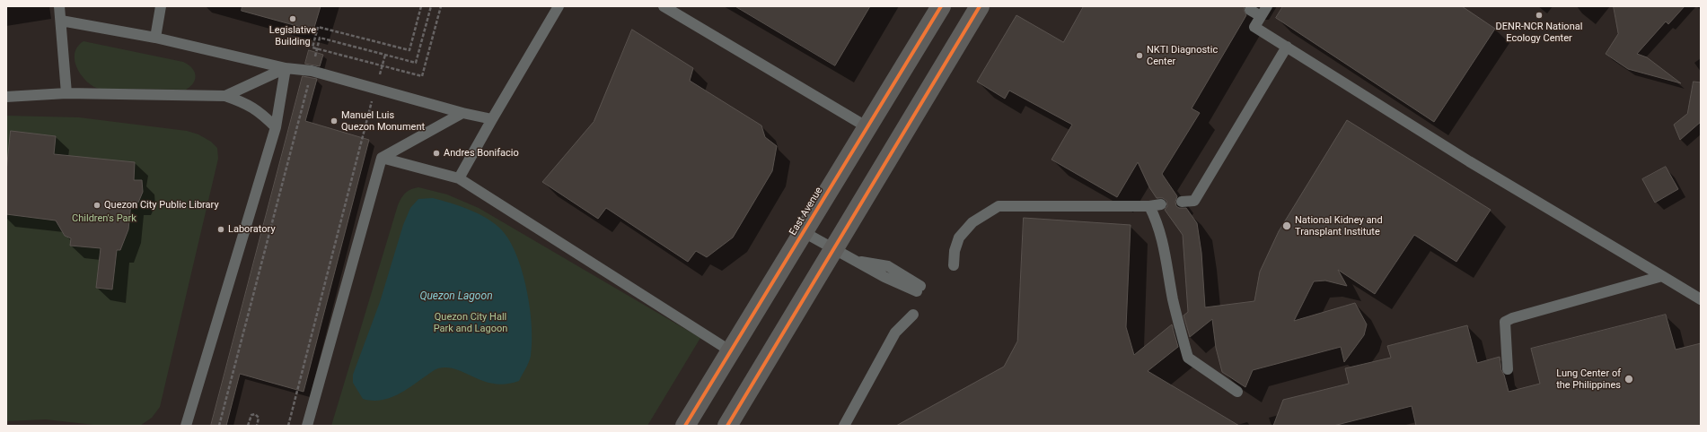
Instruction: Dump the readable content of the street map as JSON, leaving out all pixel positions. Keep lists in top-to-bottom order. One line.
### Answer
{"streets":{"main road":["East Avenue"]},"water":["Quezon Lagoon"],"parks":["Children's Park","Quezon City Hall Park and Lagoon"],"places":["DENR-NCR National Ecology Center","Legislative Building","NKTI Diagnostic Center","Manuel Luis Quezon Monument","Andres Bonifacio","Quezon City Public Library","National Kidney and Transplant Institute","Laboratory","Lung Center of the Philippines"]}
